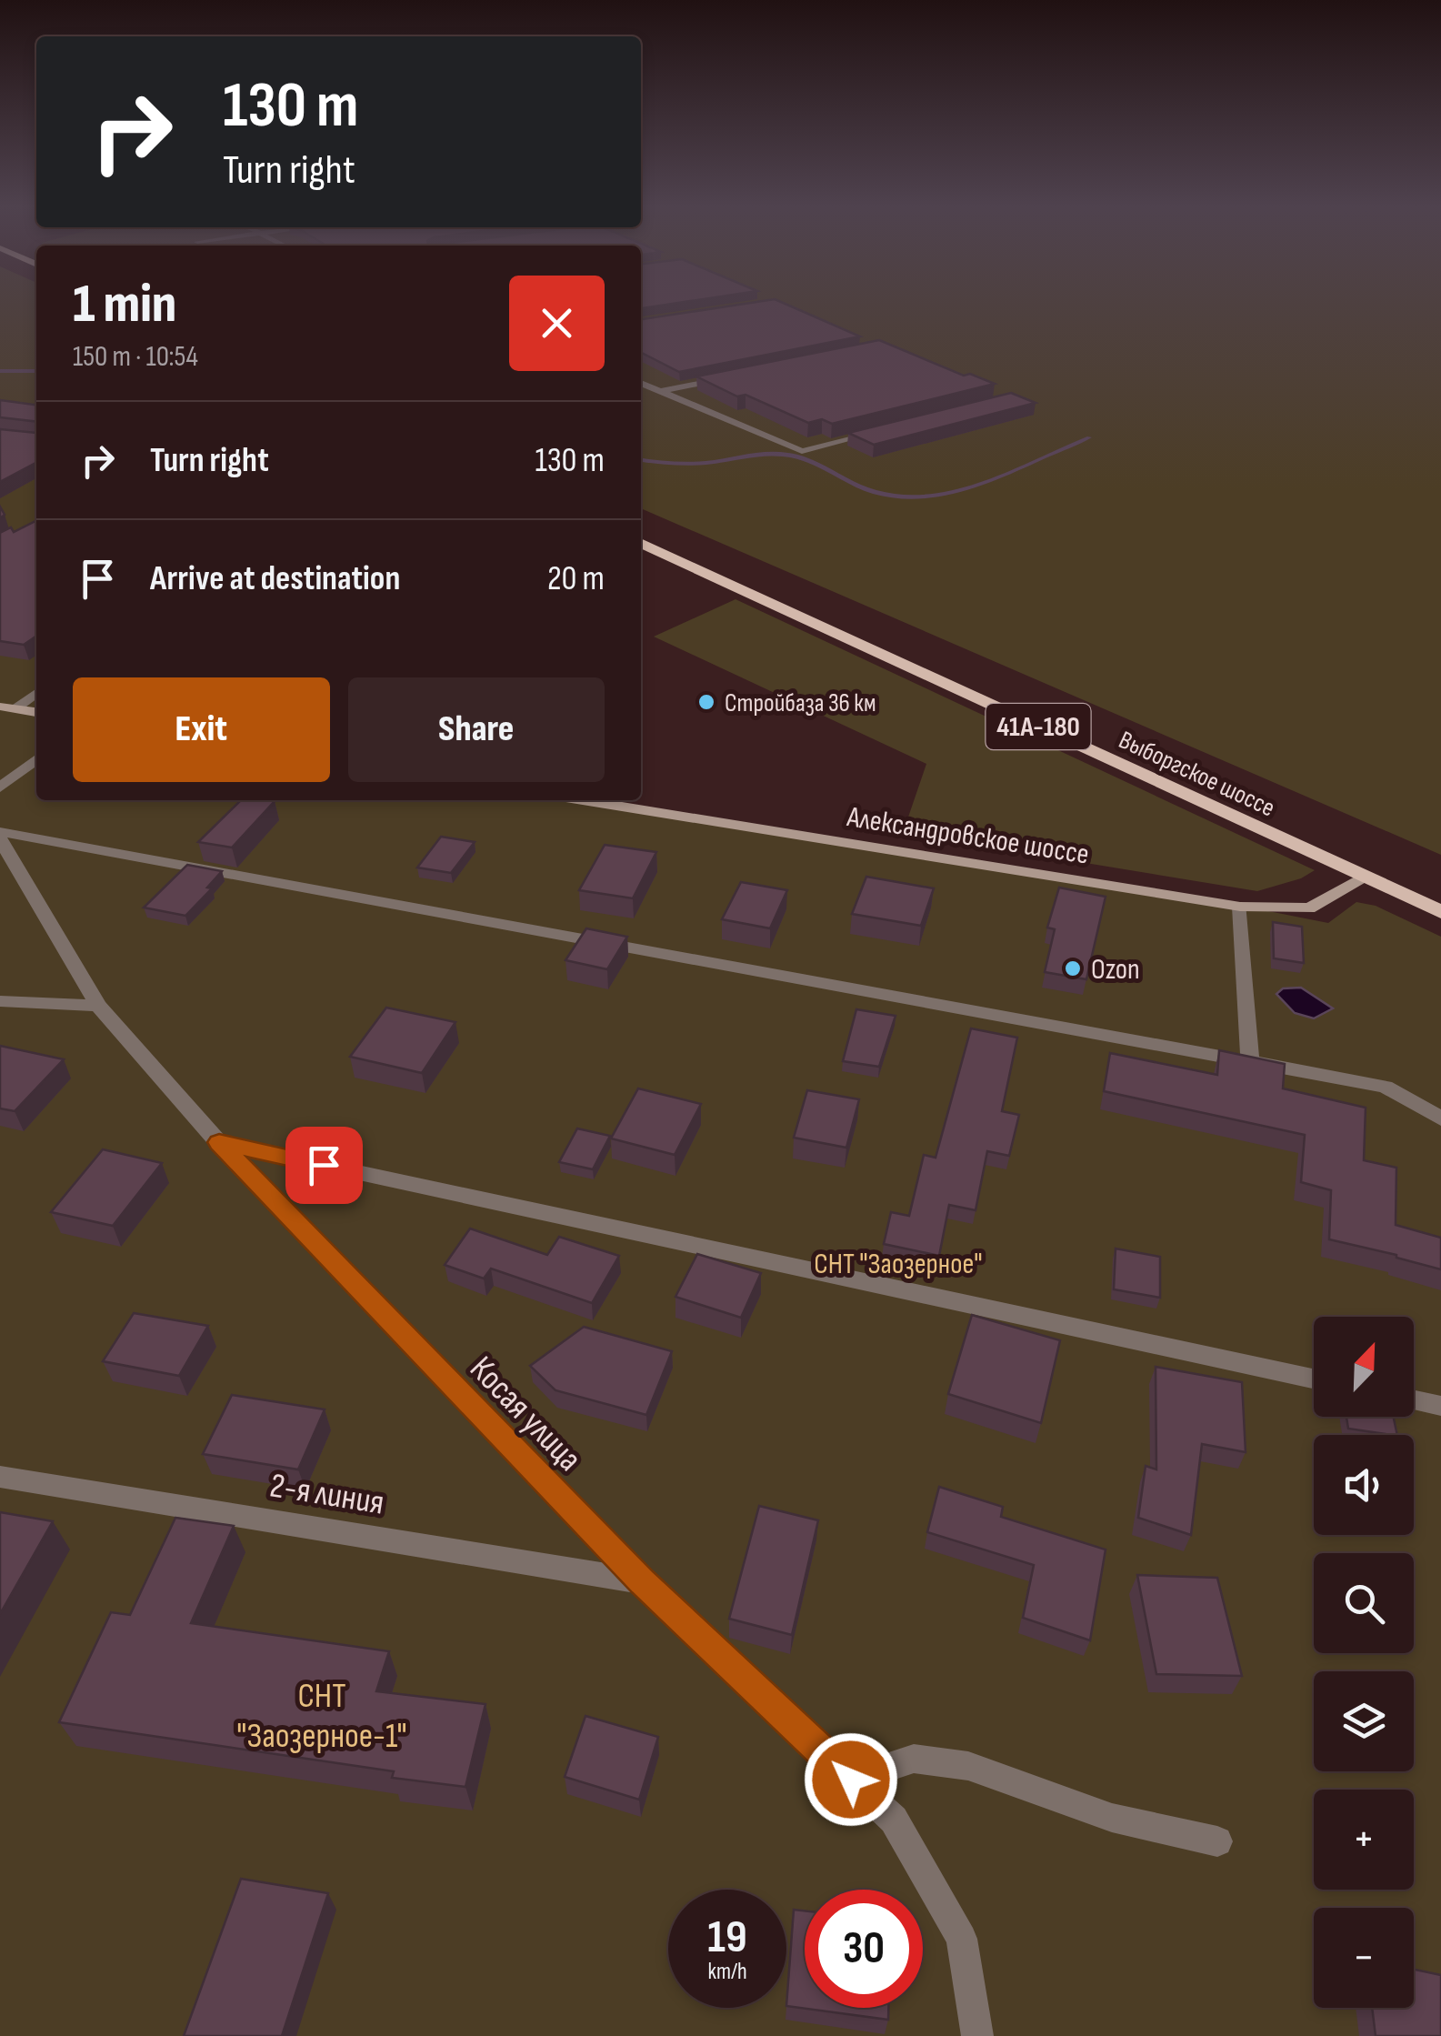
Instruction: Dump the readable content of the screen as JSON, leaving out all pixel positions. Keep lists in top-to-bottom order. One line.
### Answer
{"streets":{"main road":["41А-180","Выборгское шоссе"],"street":["Александровское шоссе","Косая улица","2-я линия"]},"crossings":[["Выборгское шоссе","Александровское шоссе"],["Косая улица","2-я линия"]],"parks":["СНТ \"Заозерное\"","СНТ \"Заозерное-1\""],"places":["Стройбаза 36 км","Ozon"],"north":"top right","page":{"turn":["130 m","Turn right"],"heading":["1 min","150 m · 10:54"],"list":[{"name":"Turn right","value":"130 m"},{"name":"Arrive at destination","value":"20 m"}],"buttons":["Exit","Share"],"map_buttons":["+","−"],"speed":"19 km/h","limit":"30"}}
